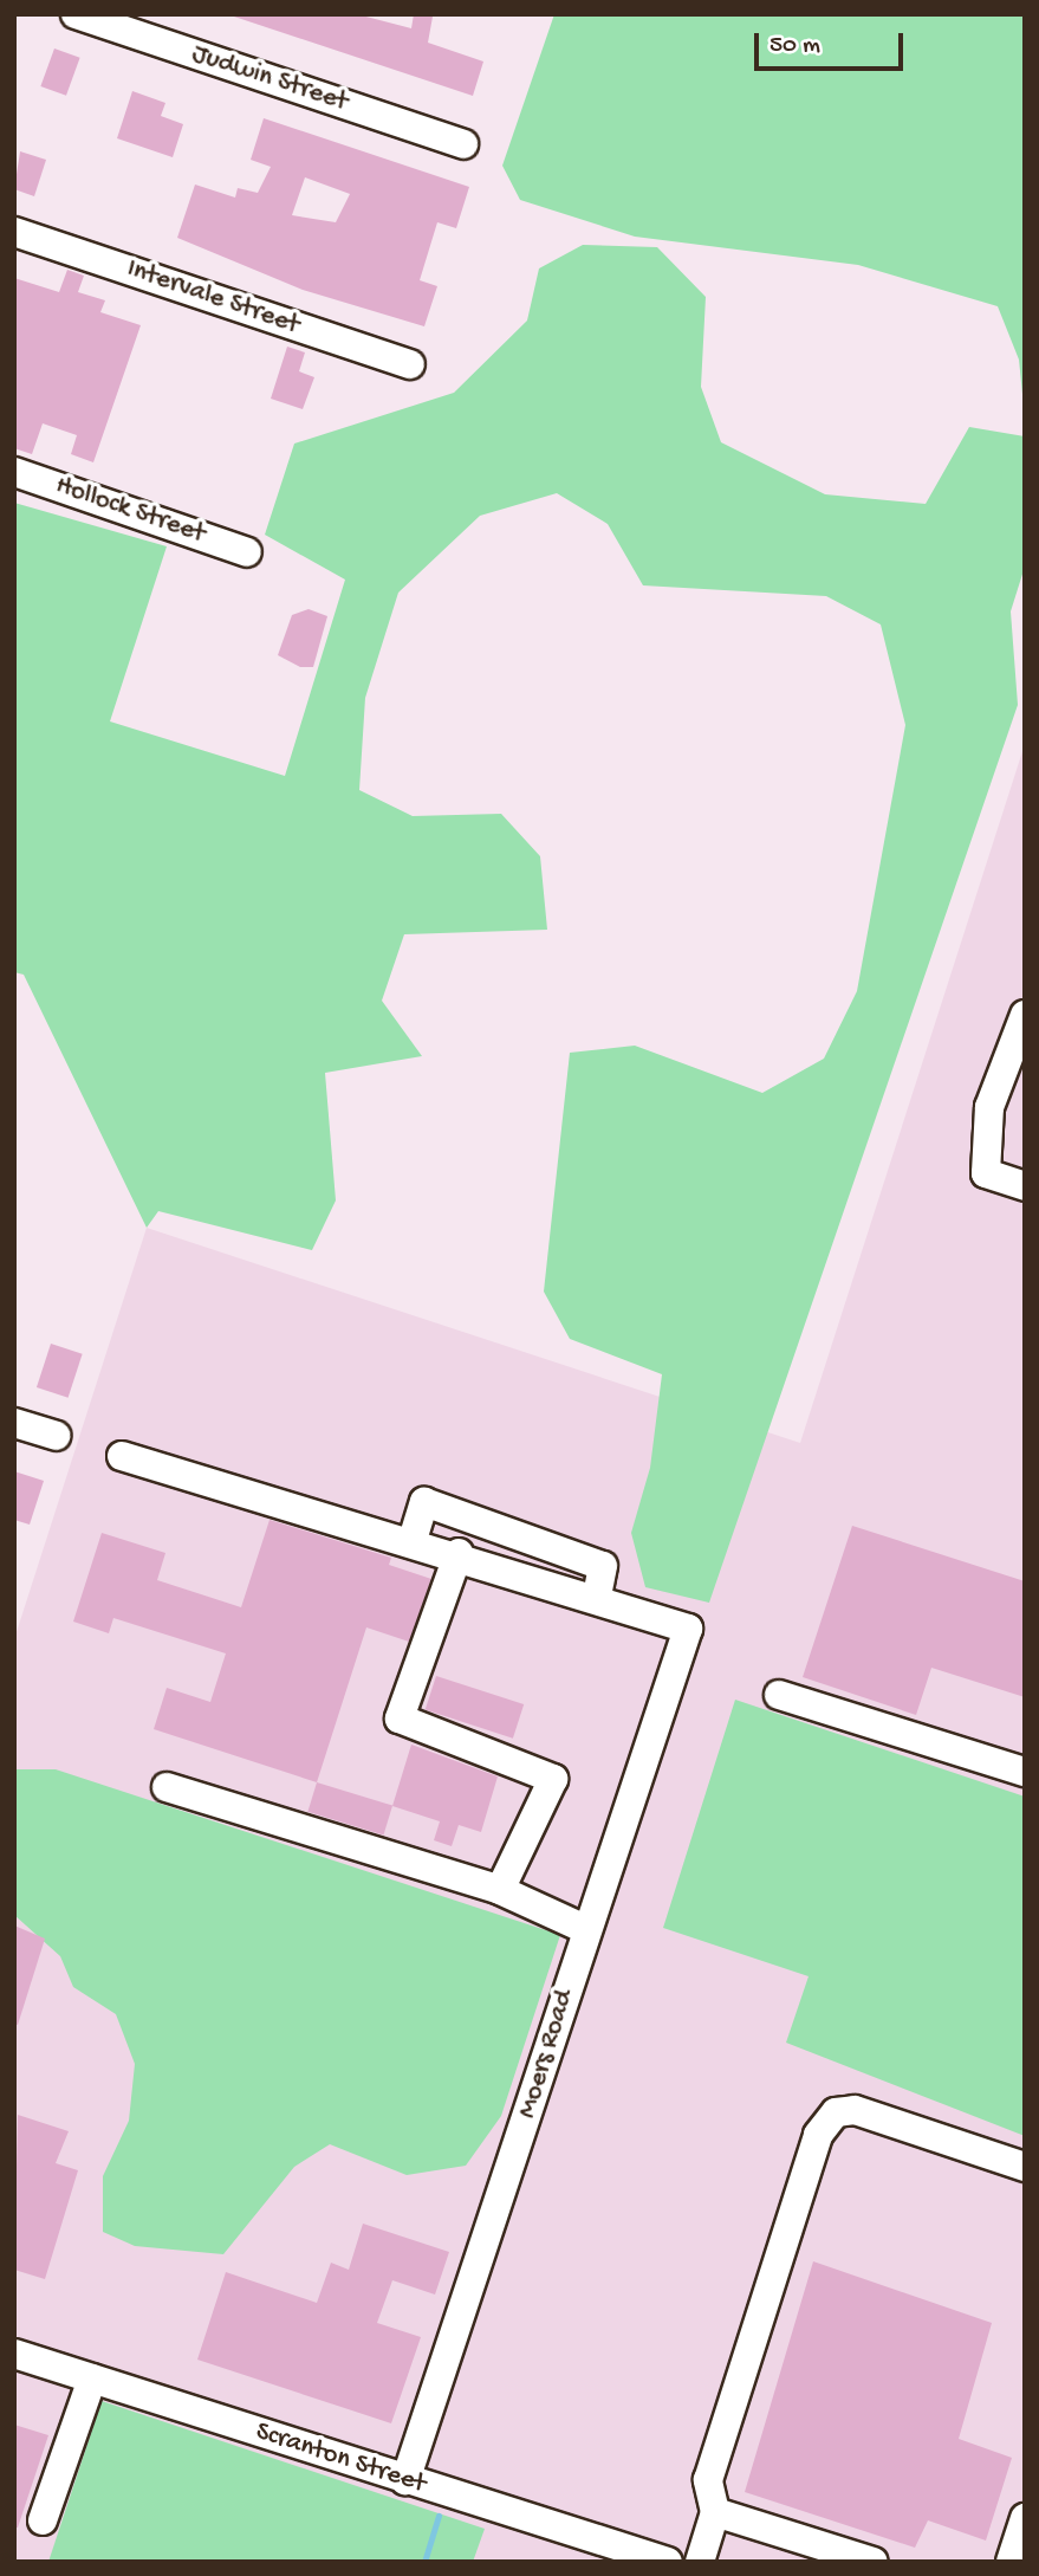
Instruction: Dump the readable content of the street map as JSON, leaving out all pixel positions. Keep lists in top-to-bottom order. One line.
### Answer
{"streets":{"street":["Judwin Street","Intervale Street","Hollock Street","Moers Road","Scranton Street"]},"crossings":[["Moers Road","Scranton Street"]],"scale_bar":"50 m"}
